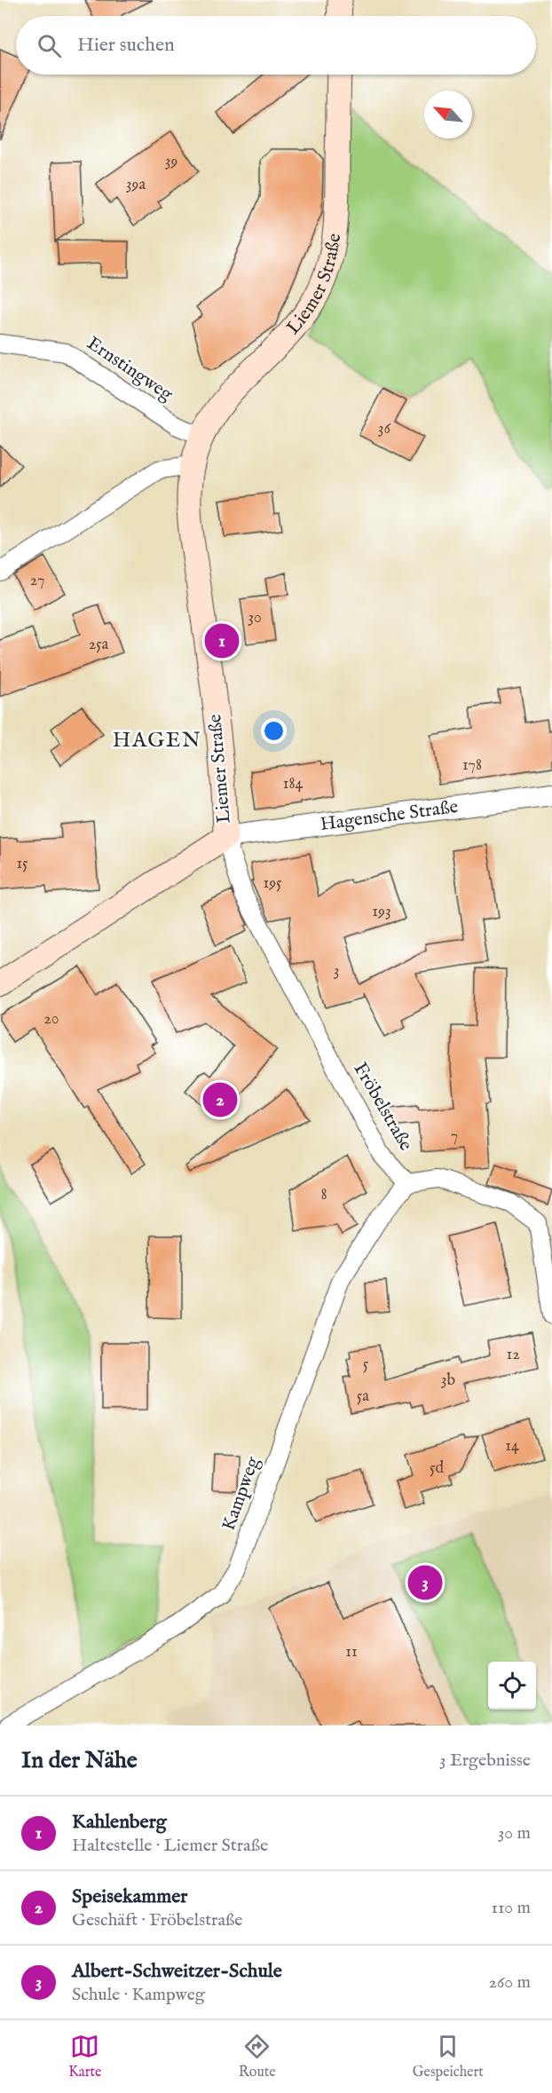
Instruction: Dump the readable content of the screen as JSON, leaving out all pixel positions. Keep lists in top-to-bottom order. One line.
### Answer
{"streets":{"main road":["Liemer Straße"],"street":["Ernstingweg","Hagensche Straße","Fröbelstraße","Kampweg"]},"crossings":[["Liemer Straße","Ernstingweg"],["Liemer Straße","Hagensche Straße"],["Liemer Straße","Fröbelstraße"],["Hagensche Straße","Fröbelstraße"],["Fröbelstraße","Kampweg"]],"districts":["HAGEN"],"house_numbers":["39","39a","36","27","30","25a","178","184","15","195","193","3","20","7","8","12","5","3b","5a","14","5d","11"],"north":"top left","page":{"search":"Hier suchen","pins":["1","2","3"],"heading":["In der Nähe","3 Ergebnisse"],"list":[{"mark":"1","name":"Kahlenberg","note":"Haltestelle · Liemer Straße","value":"30 m"},{"mark":"2","name":"Speisekammer","note":"Geschäft · Fröbelstraße","value":"110 m"},{"mark":"3","name":"Albert-Schweitzer-Schule","note":"Schule · Kampweg","value":"260 m"}],"nav":["Karte","Route","Gespeichert"]}}
